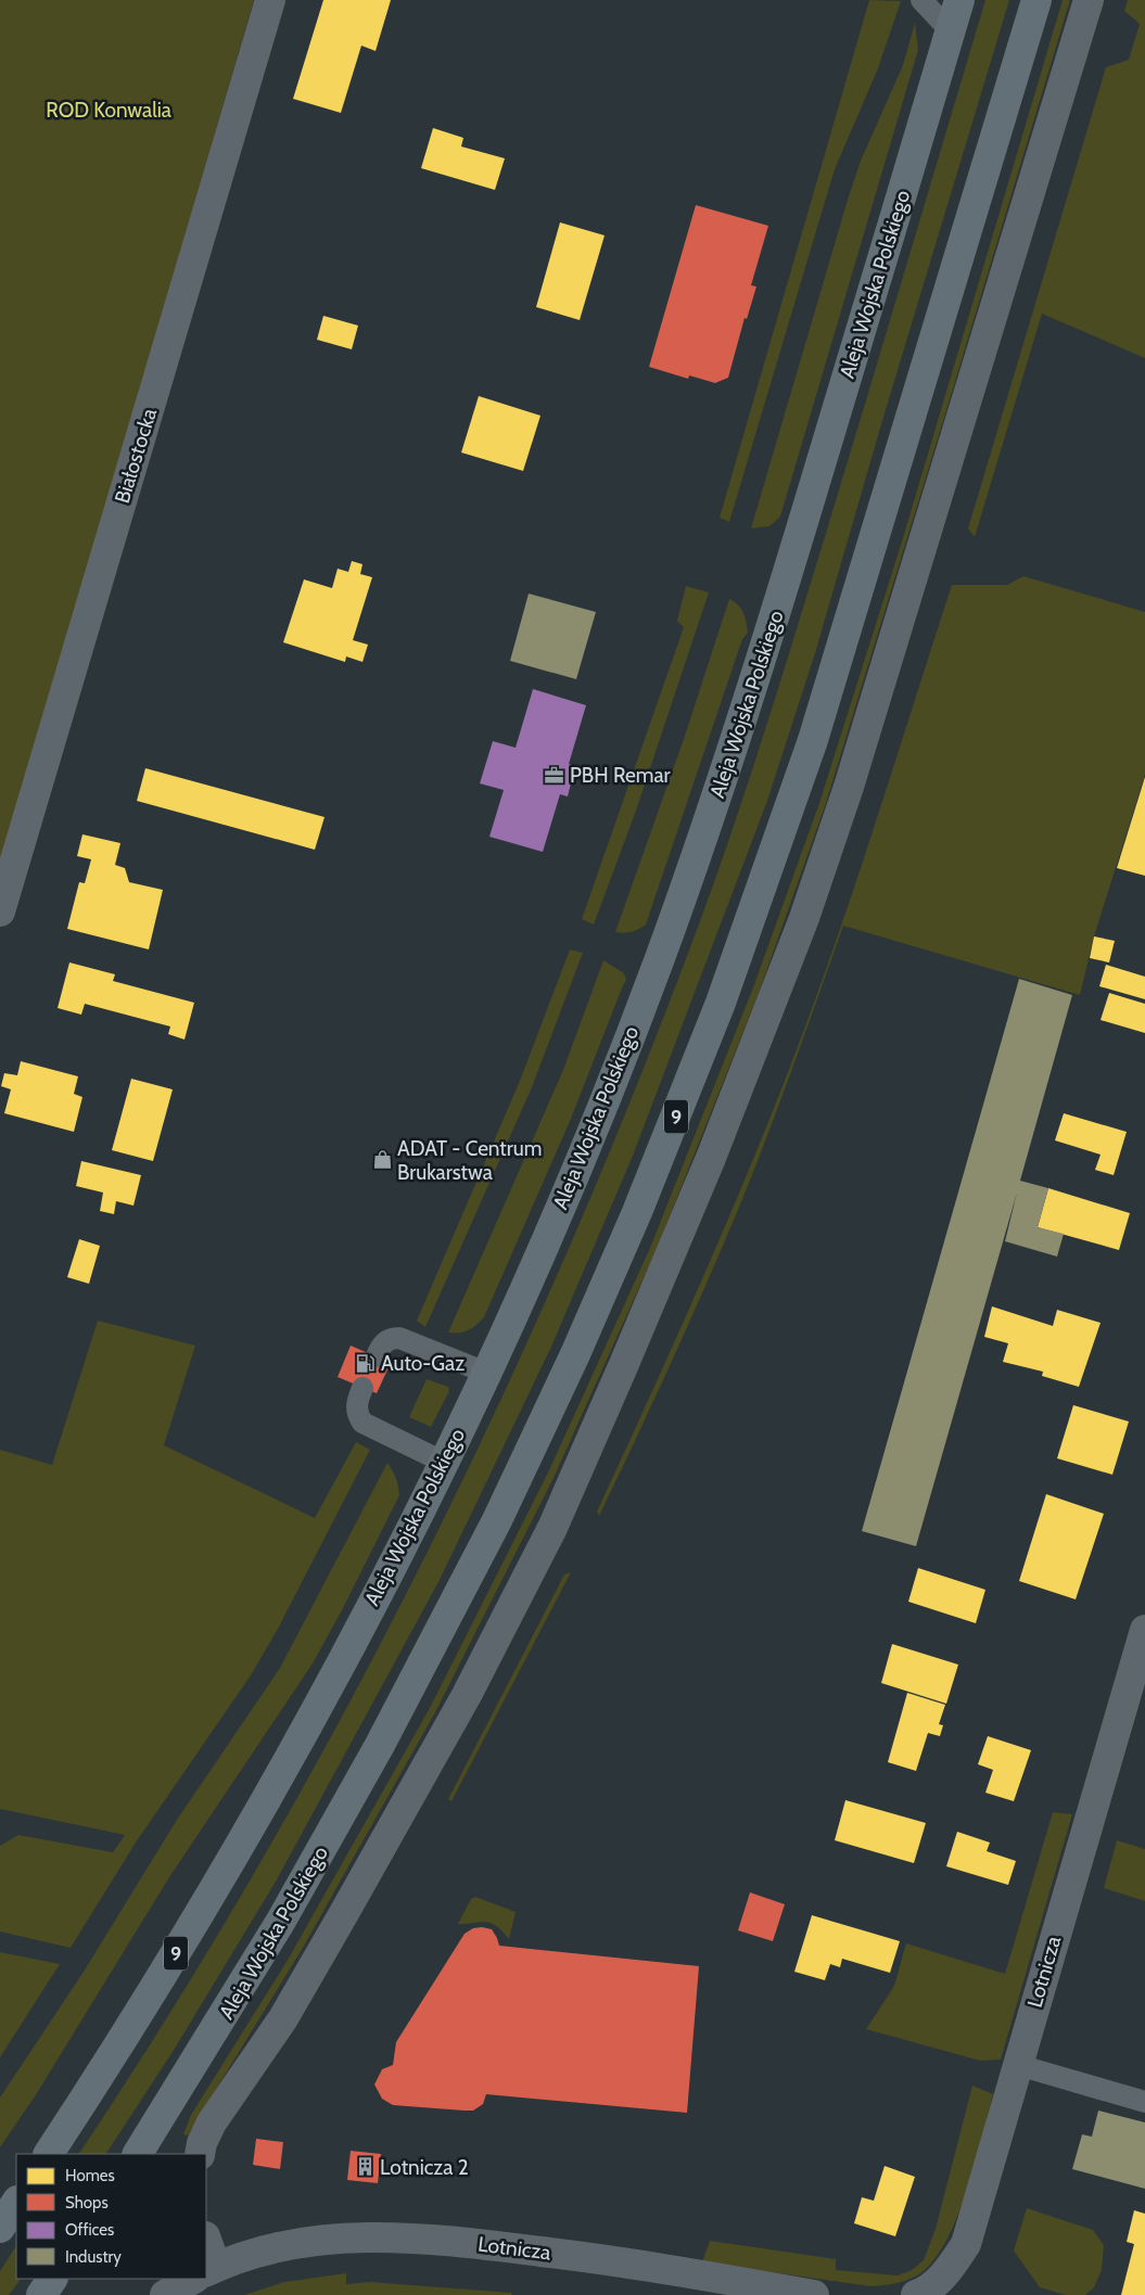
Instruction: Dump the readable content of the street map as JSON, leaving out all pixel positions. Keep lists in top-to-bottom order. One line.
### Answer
{"streets":{"main road":["Aleja Wojska Polskiego","9"],"street":["Białostocka","Lotnicza"]},"parks":["ROD Konwalia"],"places":{"office":["PBH Remar"],"shop":["ADAT - Centrum Brukarstwa"],"fuel station":["Auto-Gaz"],"building":["Lotnicza 2"]},"legend":["Homes","Shops","Offices","Industry"]}
